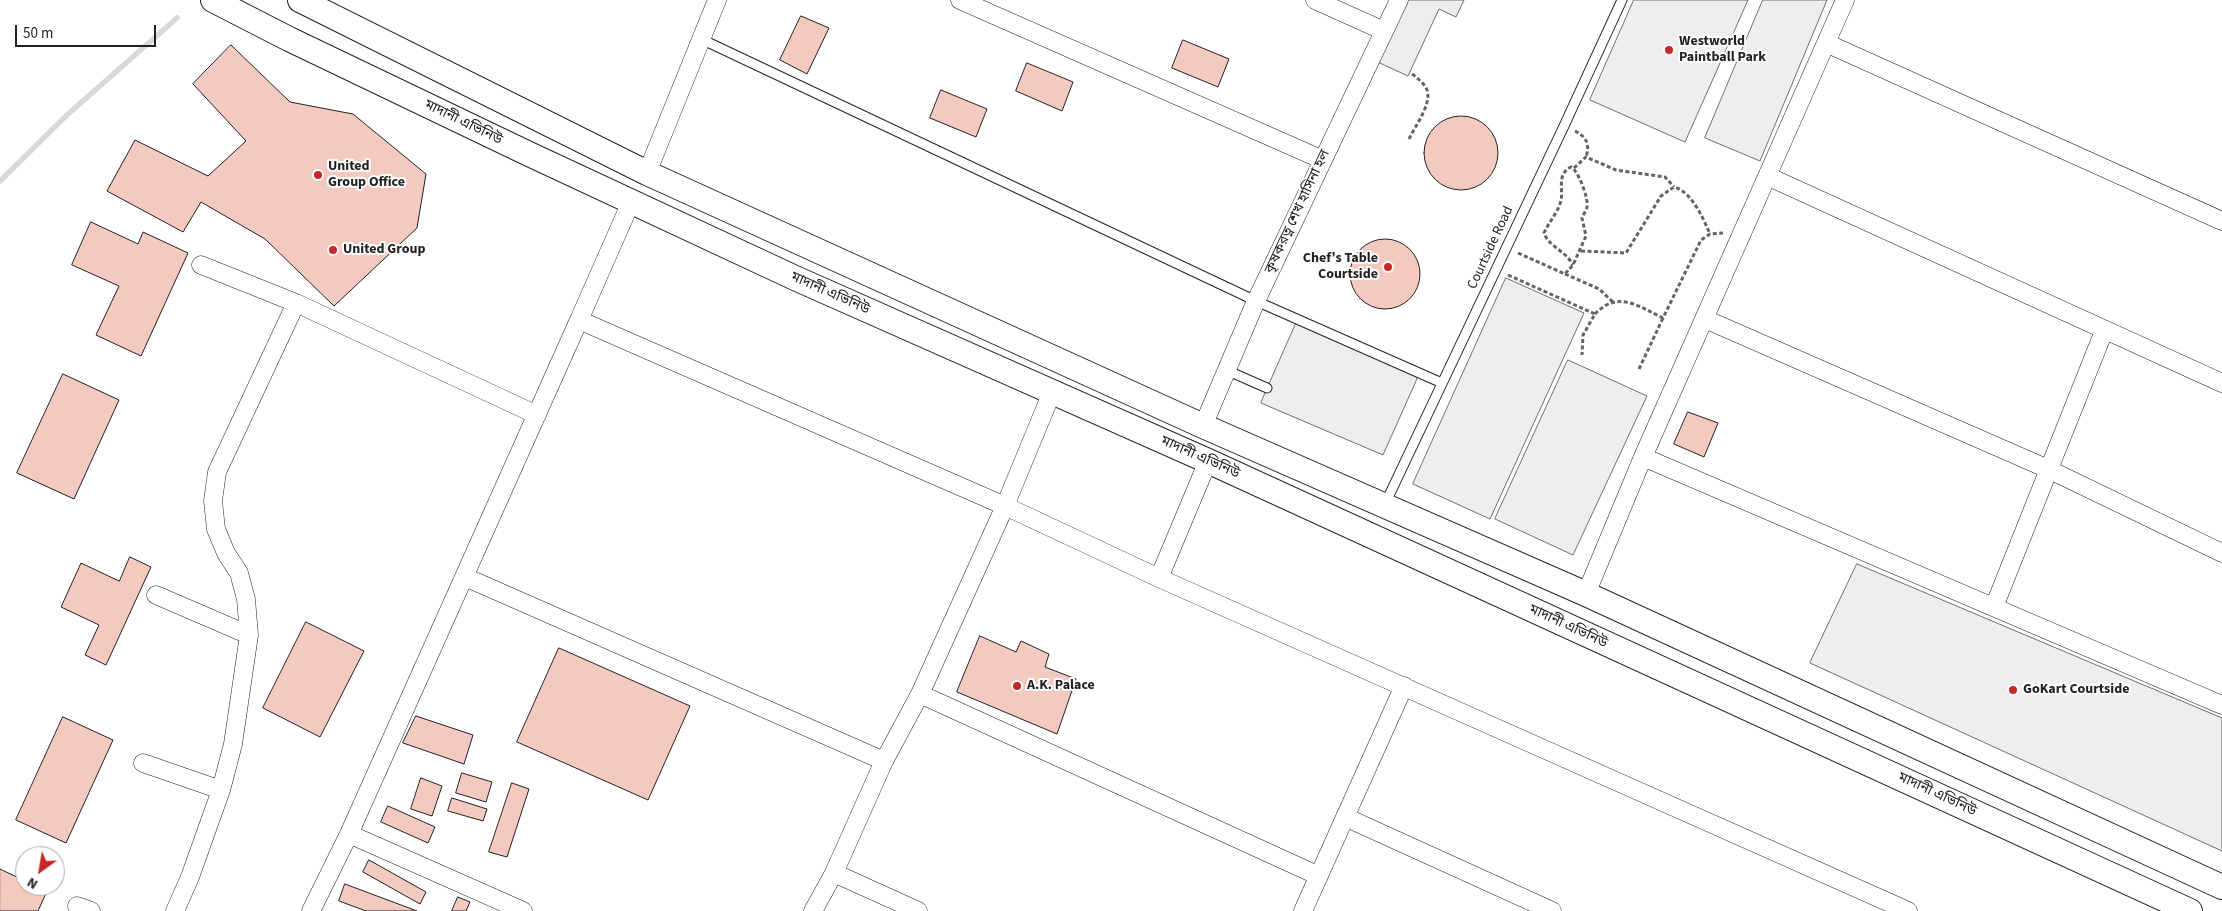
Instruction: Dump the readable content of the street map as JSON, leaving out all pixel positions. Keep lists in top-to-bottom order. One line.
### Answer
{"streets":{"main road":["মাদানী এভিনিউ"],"street":["কৃষকরত্ন শেখ হাসিনা হল"],"lane":["Courtside Road"]},"places":["Westworld Paintball Park","United Group Office","United Group","Chef's Table Courtside","A.K. Palace","GoKart Courtside"],"scale_bar":"50 m","north":"bottom left"}
